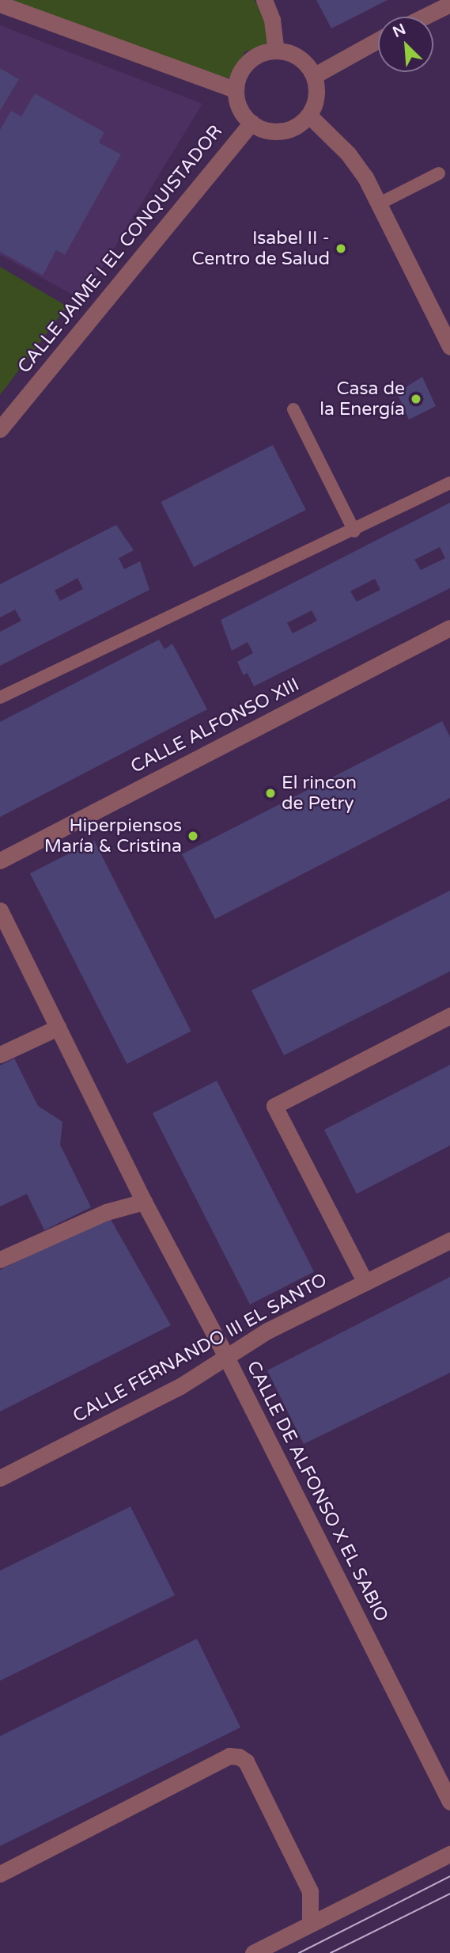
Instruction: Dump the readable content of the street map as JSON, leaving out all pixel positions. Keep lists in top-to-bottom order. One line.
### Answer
{"streets":{"street":["CALLE JAIME I EL CONQUISTADOR","CALLE ALFONSO XIII","CALLE FERNANDO III EL SANTO","CALLE DE ALFONSO X EL SABIO"]},"crossings":[["CALLE FERNANDO III EL SANTO","CALLE DE ALFONSO X EL SABIO"]],"places":["Isabel II - Centro de Salud","Casa de la Energía","El rincon de Petry","Hiperpiensos María & Cristina"],"north":"top left"}
